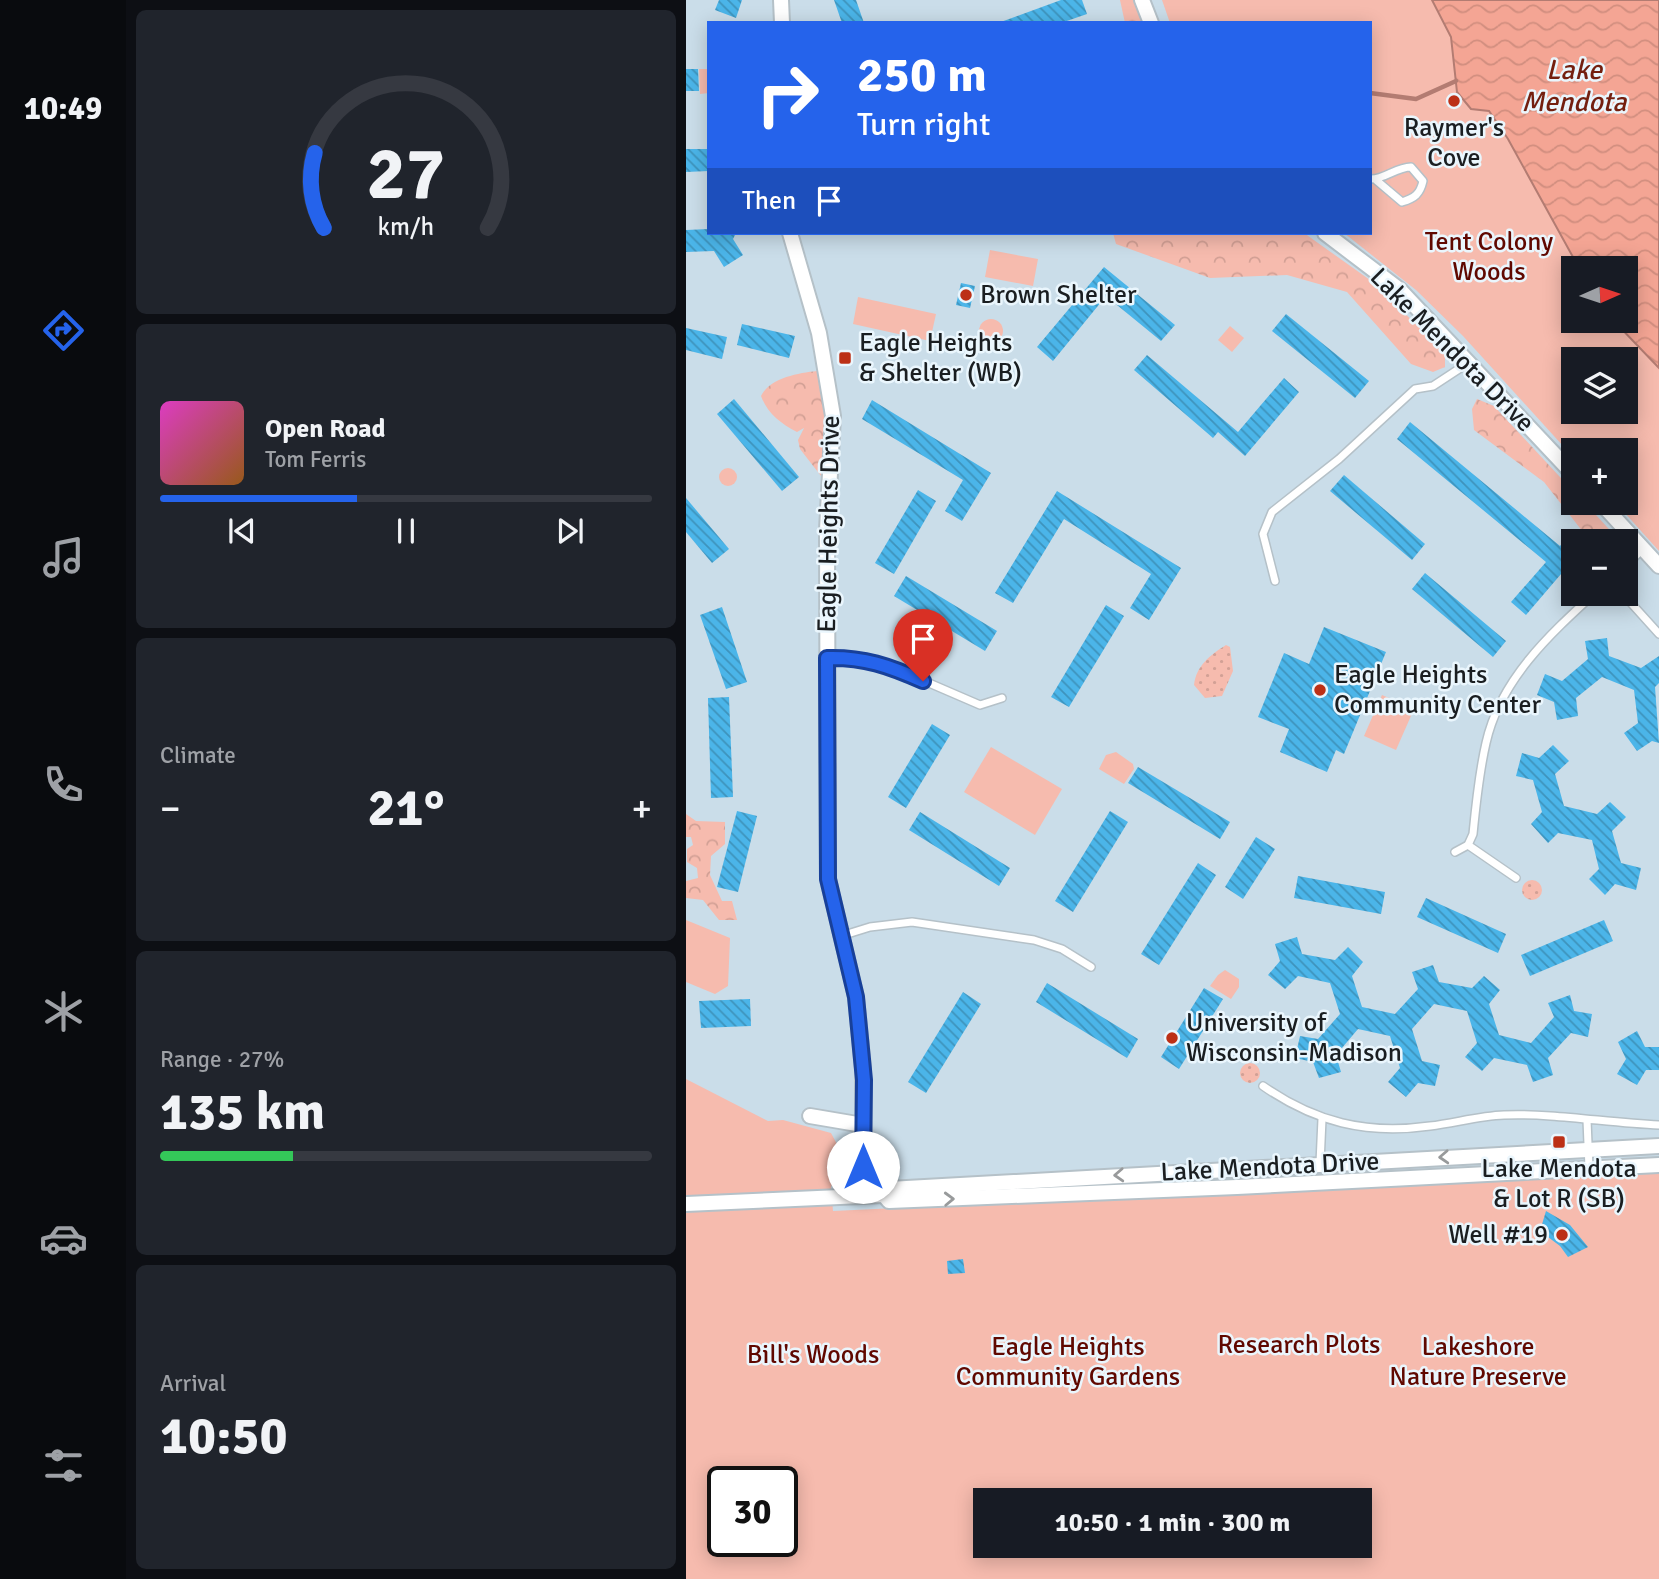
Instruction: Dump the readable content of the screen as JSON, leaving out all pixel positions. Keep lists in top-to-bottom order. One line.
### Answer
{"streets":{"street":["Lake Mendota Drive","Eagle Heights Drive"]},"crossings":[["Lake Mendota Drive","Eagle Heights Drive"]],"water":["Lake Mendota"],"parks":["Tent Colony Woods","Research Plots","Eagle Heights Community Gardens","Lakeshore Nature Preserve","Bill's Woods"],"places":{"other":["Raymer's Cove","Brown Shelter","Eagle Heights Community Center","University of Wisconsin-Madison","Well #19"],"transit":["Eagle Heights & Shelter (WB)","Lake Mendota & Lot R (SB)"]},"north":"right","page":{"tabs":"10:49","turn":["250 m","Turn right"],"then":"Then","map_buttons":["+","−"],"song":["Open Road","Tom Ferris"],"tile":["Climate",["Range · 27%","135 km"],["Arrival","10:50"]],"heat":["−","21°","+"],"limit":"30","trip":"10:50 · 1 min · 300 m","gauge":["27","km/h"]}}
